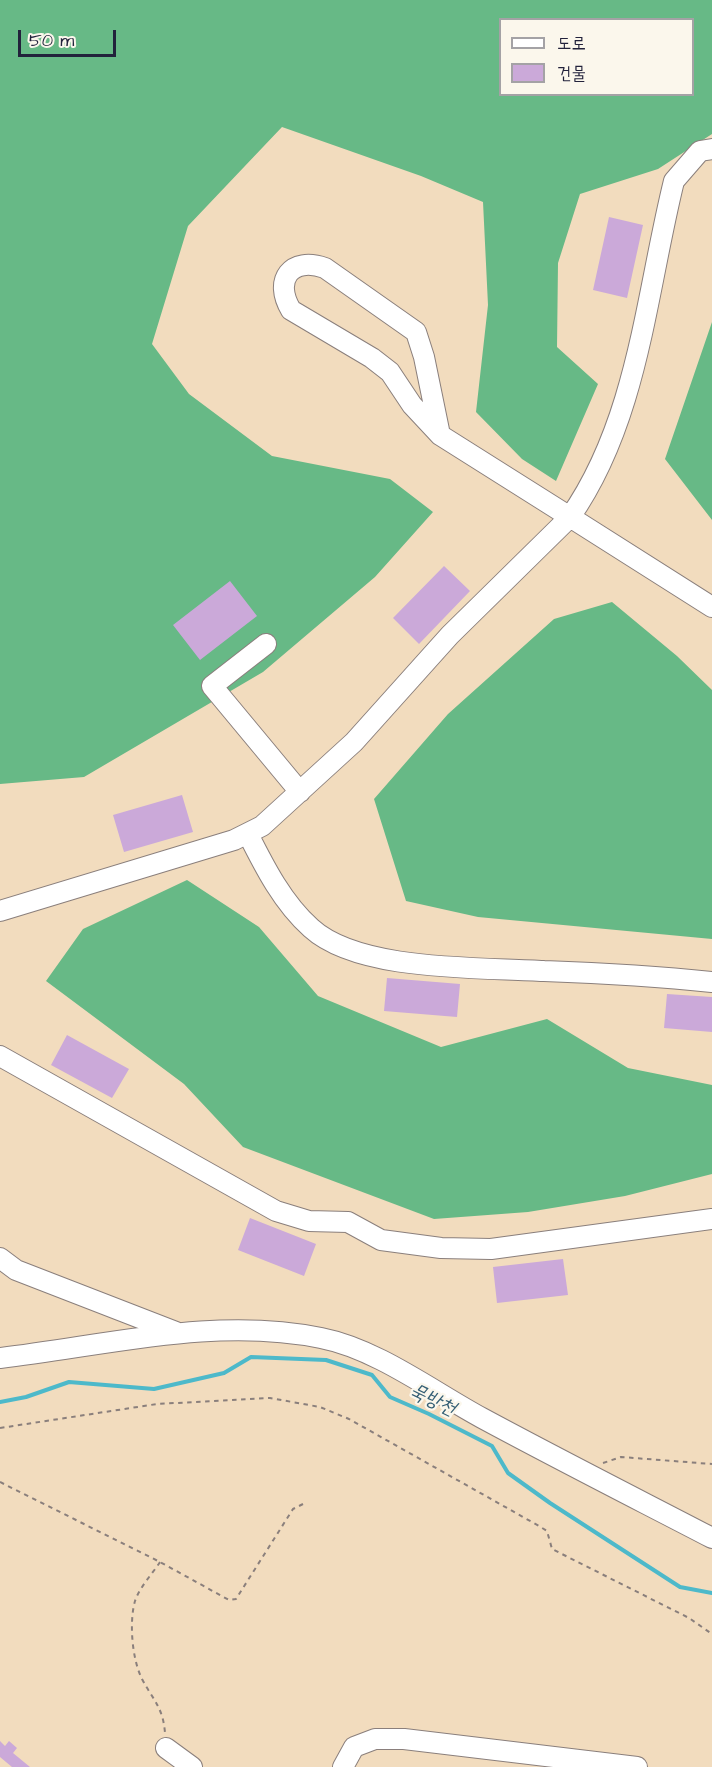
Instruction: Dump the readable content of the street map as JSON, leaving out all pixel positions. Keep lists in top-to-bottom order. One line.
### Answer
{"water":["묵방천"],"legend":["도로","건물"],"scale_bar":"50 m"}
